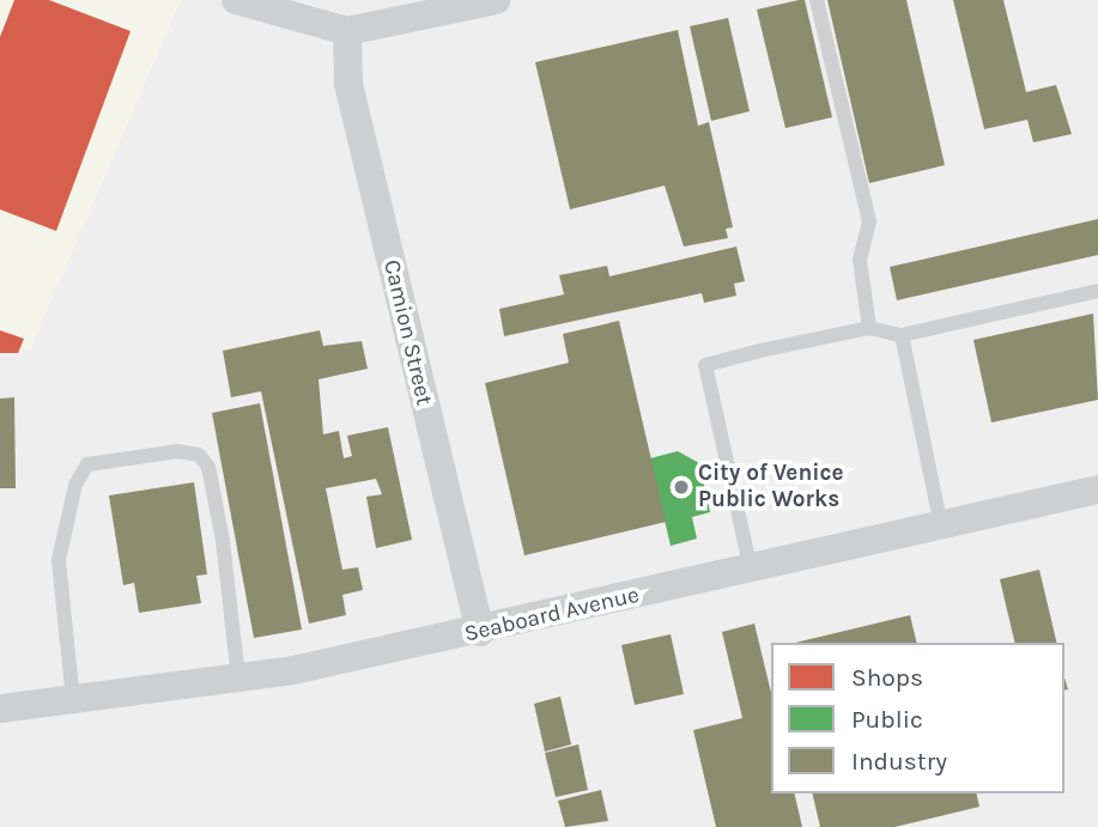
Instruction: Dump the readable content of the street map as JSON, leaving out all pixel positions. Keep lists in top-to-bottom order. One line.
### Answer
{"streets":{"street":["Camion Street","Seaboard Avenue"]},"crossings":[["Camion Street","Seaboard Avenue"]],"places":["City of Venice Public Works"],"legend":["Shops","Public","Industry"]}
